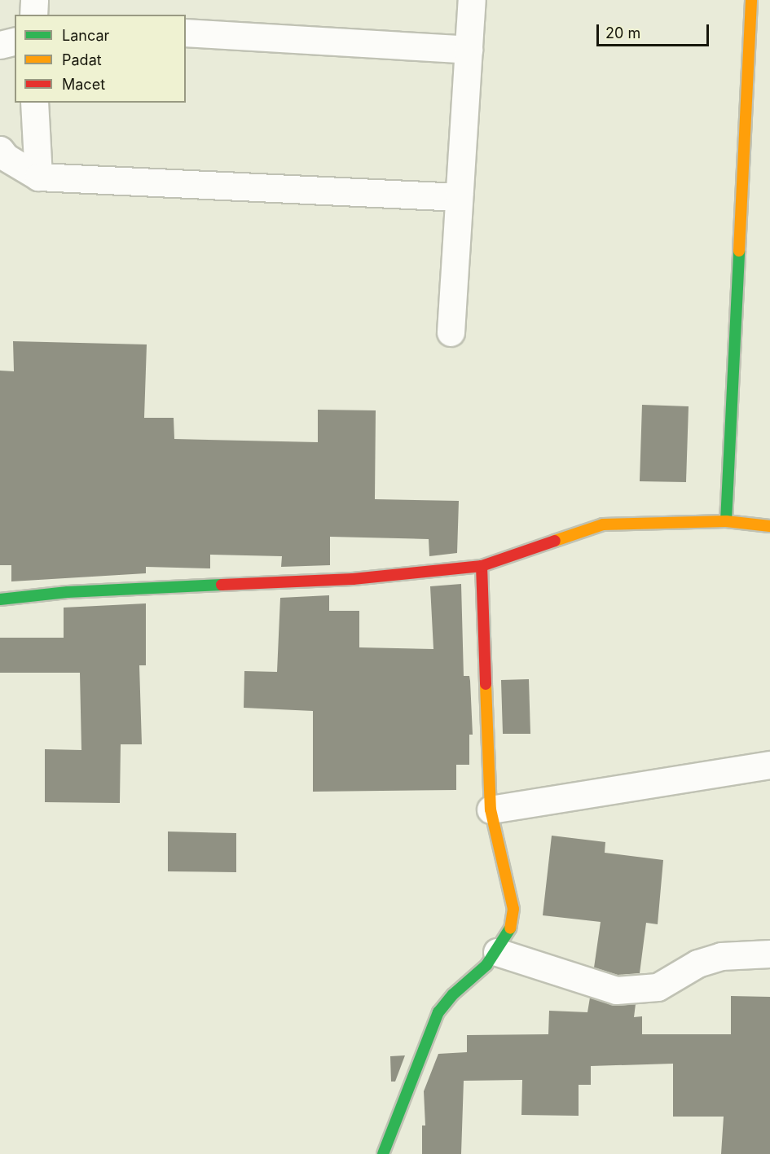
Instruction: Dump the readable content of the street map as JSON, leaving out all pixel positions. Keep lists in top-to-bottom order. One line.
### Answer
{"legend":["Lancar","Padat","Macet"],"scale_bar":"20 m"}
